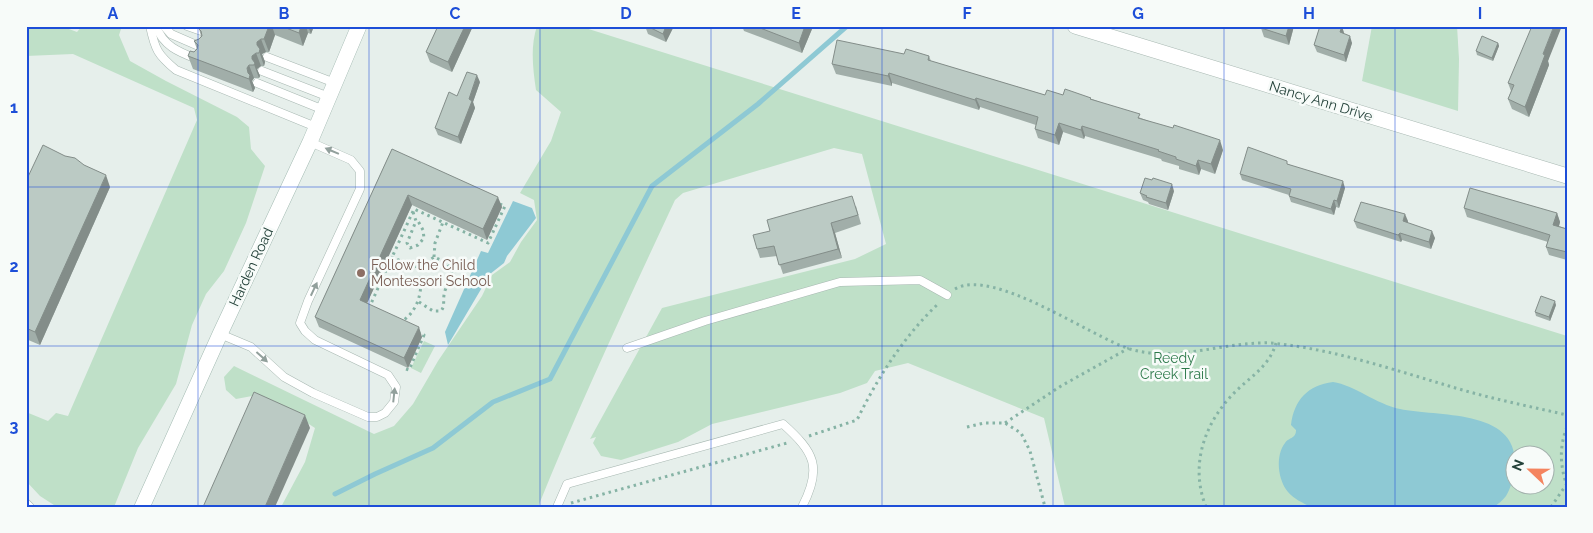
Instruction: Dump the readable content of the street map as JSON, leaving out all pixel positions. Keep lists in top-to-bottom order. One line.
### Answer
{"streets":{"street":["Nancy Ann Drive","Harden Road"]},"parks":["Reedy Creek Trail"],"places":["Follow the Child Montessori School"],"north":"left","grid":{"columns":["A","B","C","D","E","F","G","H","I"],"rows":["1","2","3"]}}
